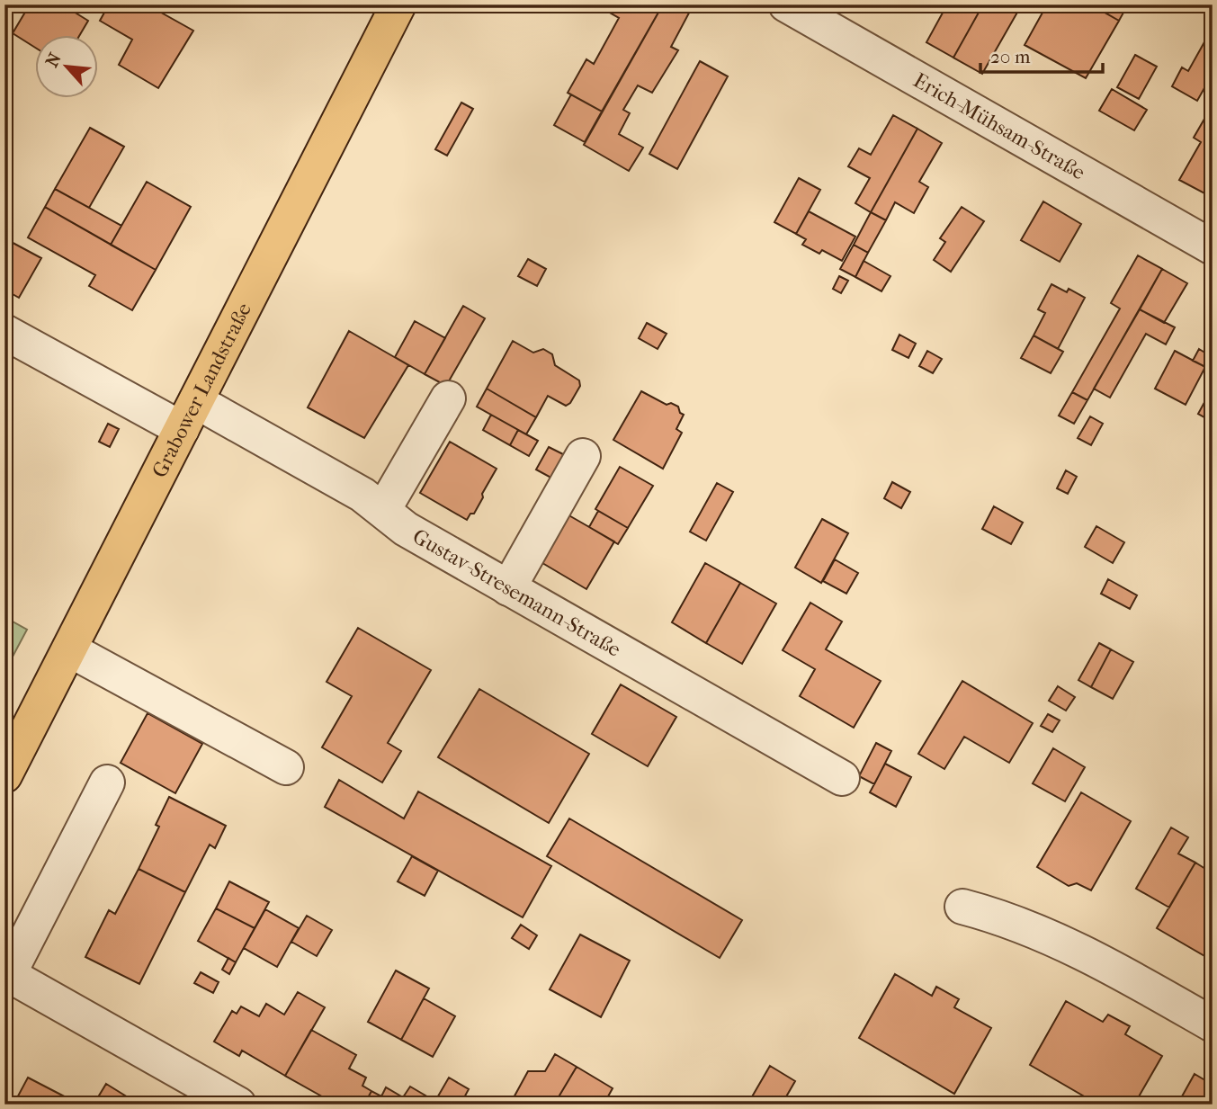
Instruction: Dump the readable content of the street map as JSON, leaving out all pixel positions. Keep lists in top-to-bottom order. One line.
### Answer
{"streets":{"main road":["Grabower Landstraße"],"street":["Erich-Mühsam-Straße","Gustav-Stresemann-Straße"]},"crossings":[["Grabower Landstraße","Gustav-Stresemann-Straße"]],"scale_bar":"20 m","north":"top left"}
